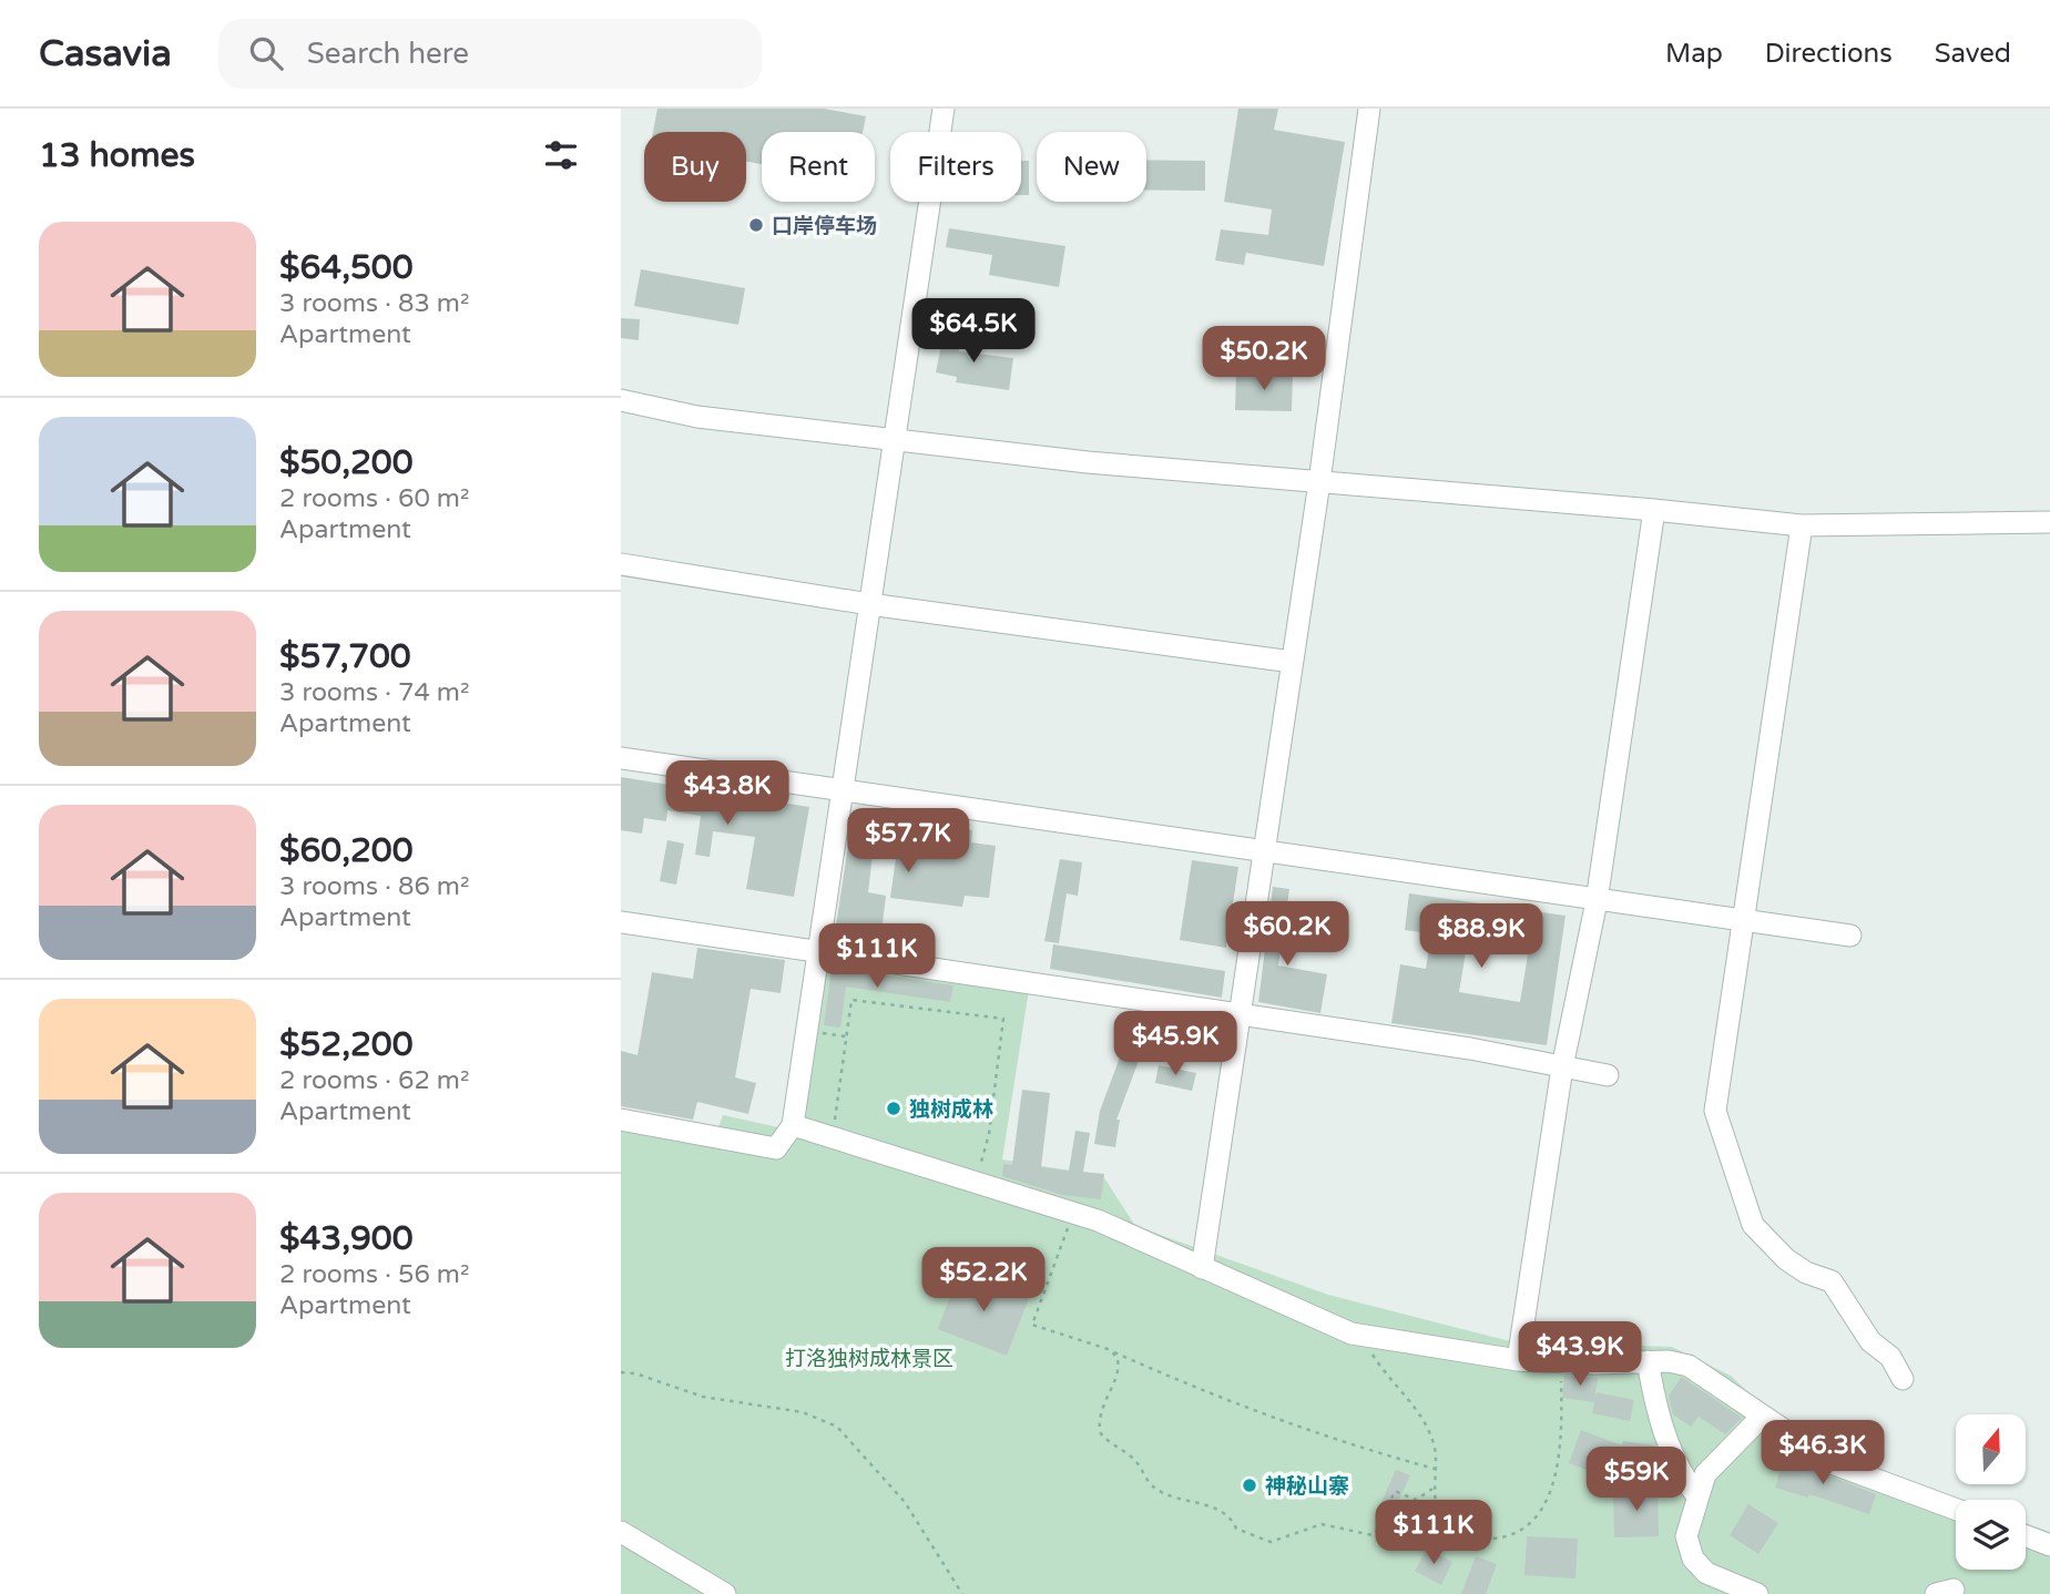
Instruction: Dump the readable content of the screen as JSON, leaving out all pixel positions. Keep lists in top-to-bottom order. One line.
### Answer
{"parks":["打洛独树成林景区"],"places":["口岸停车场","独树成林","神秘山寨"],"north":"top","page":{"header":"Casavia","search":"Search here","nav":["Map","Directions","Saved"],"heading":"13 homes","chip":["Buy","Rent","Filters","New"],"list":[{"name":"$64,500","note":"3 rooms · 83 m² · Apartment"},{"name":"$50,200","note":"2 rooms · 60 m² · Apartment"},{"name":"$57,700","note":"3 rooms · 74 m² · Apartment"},{"name":"$60,200","note":"3 rooms · 86 m² · Apartment"},{"name":"$52,200","note":"2 rooms · 62 m² · Apartment"},{"name":"$43,900","note":"2 rooms · 56 m² · Apartment"}],"price":["$64.5K","$50.2K","$43.8K","$57.7K","$60.2K","$88.9K","$111K","$45.9K","$52.2K","$43.9K","$46.3K","$59K","$111K"]}}
